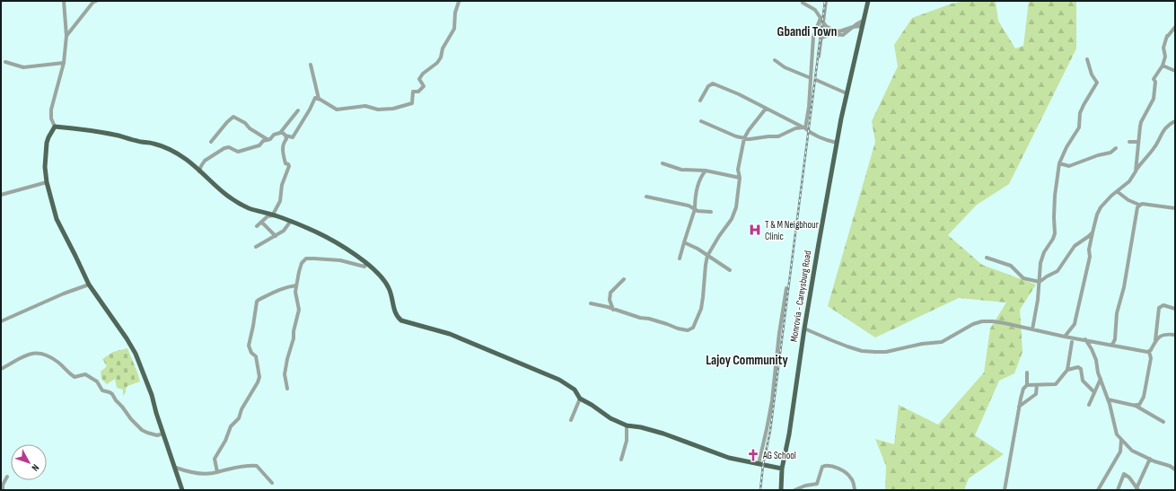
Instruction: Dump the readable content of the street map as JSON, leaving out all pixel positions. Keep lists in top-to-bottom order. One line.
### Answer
{"streets":{"main road":["Monrovia - Careysburg Road"]},"districts":["Gbandi Town","Lajoy Community"],"places":{"hospital":["T & M Neigbhour Clinic"],"church":["AG School"]},"north":"bottom right"}
